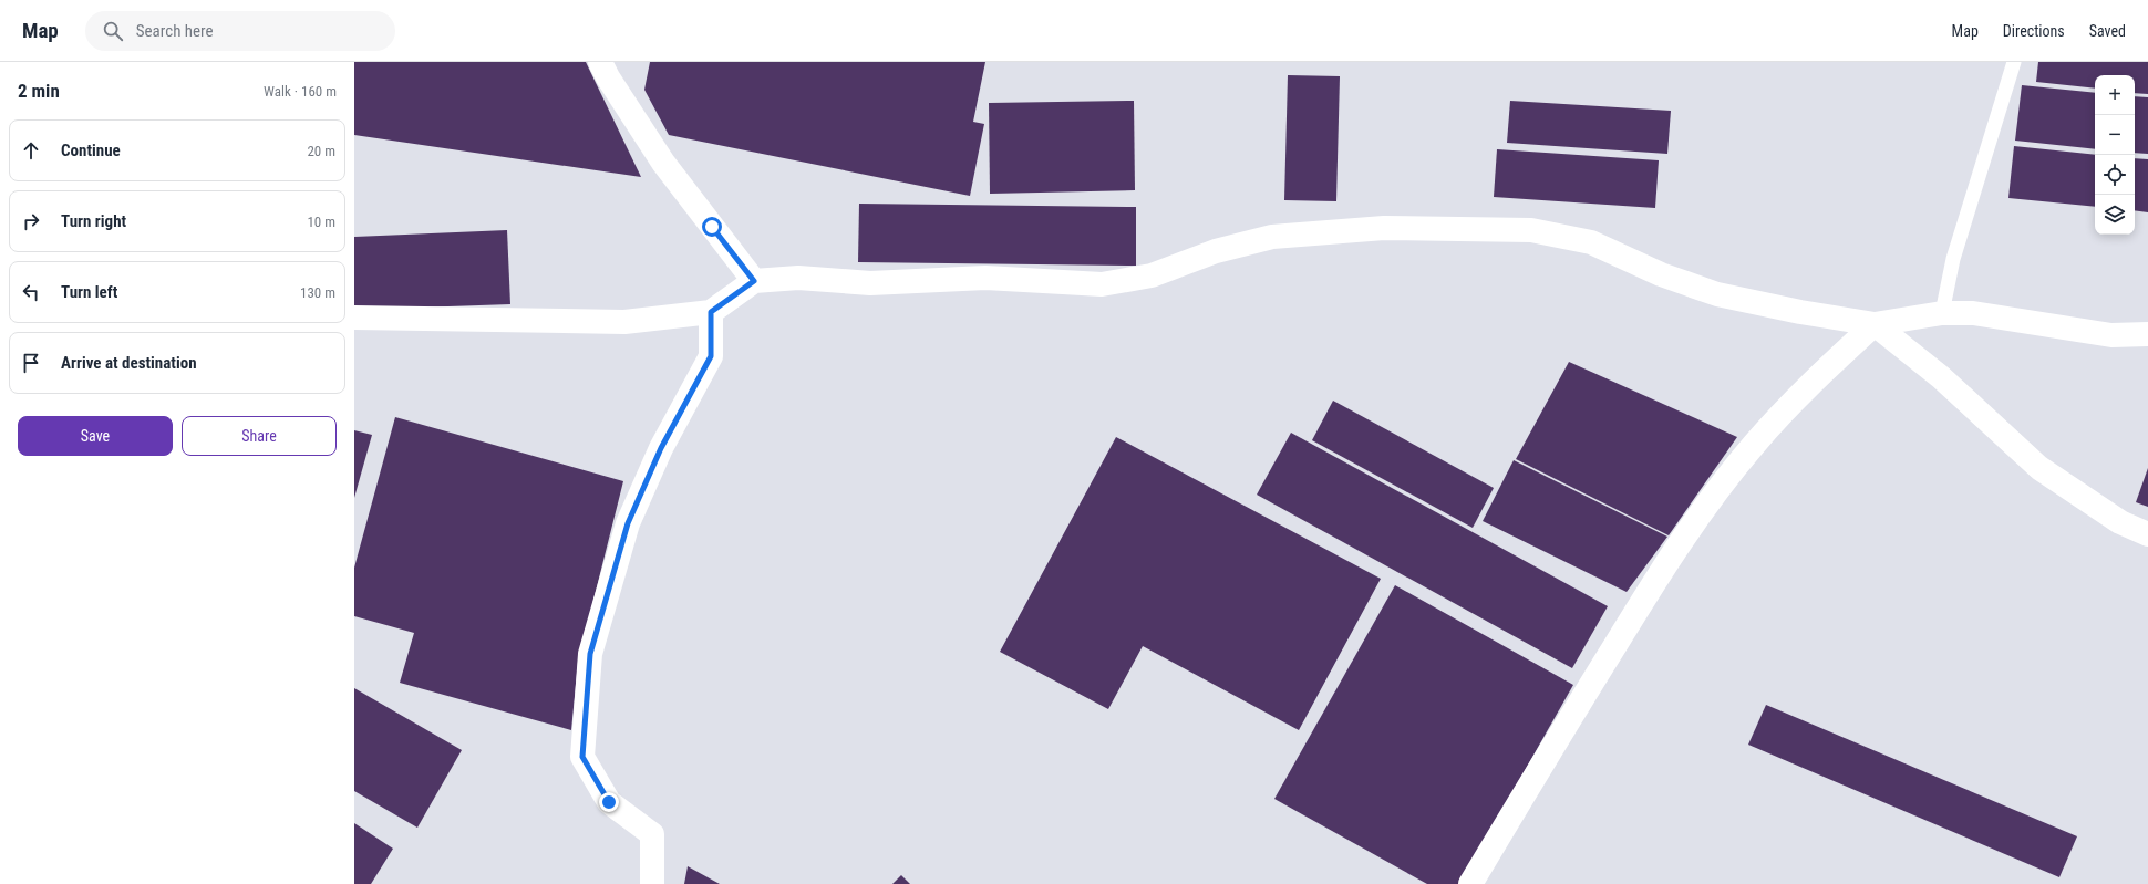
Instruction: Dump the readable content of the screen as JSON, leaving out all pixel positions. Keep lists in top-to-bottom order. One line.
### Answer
{"page":{"header":"Map","search":"Search here","nav":["Map","Directions","Saved"],"heading":["2 min","Walk · 160 m"],"map_buttons":["+","−"],"list":[["Continue","20 m"],["Turn right","10 m"],["Turn left","130 m"],"Arrive at destination"],"buttons":["Save","Share"]}}
